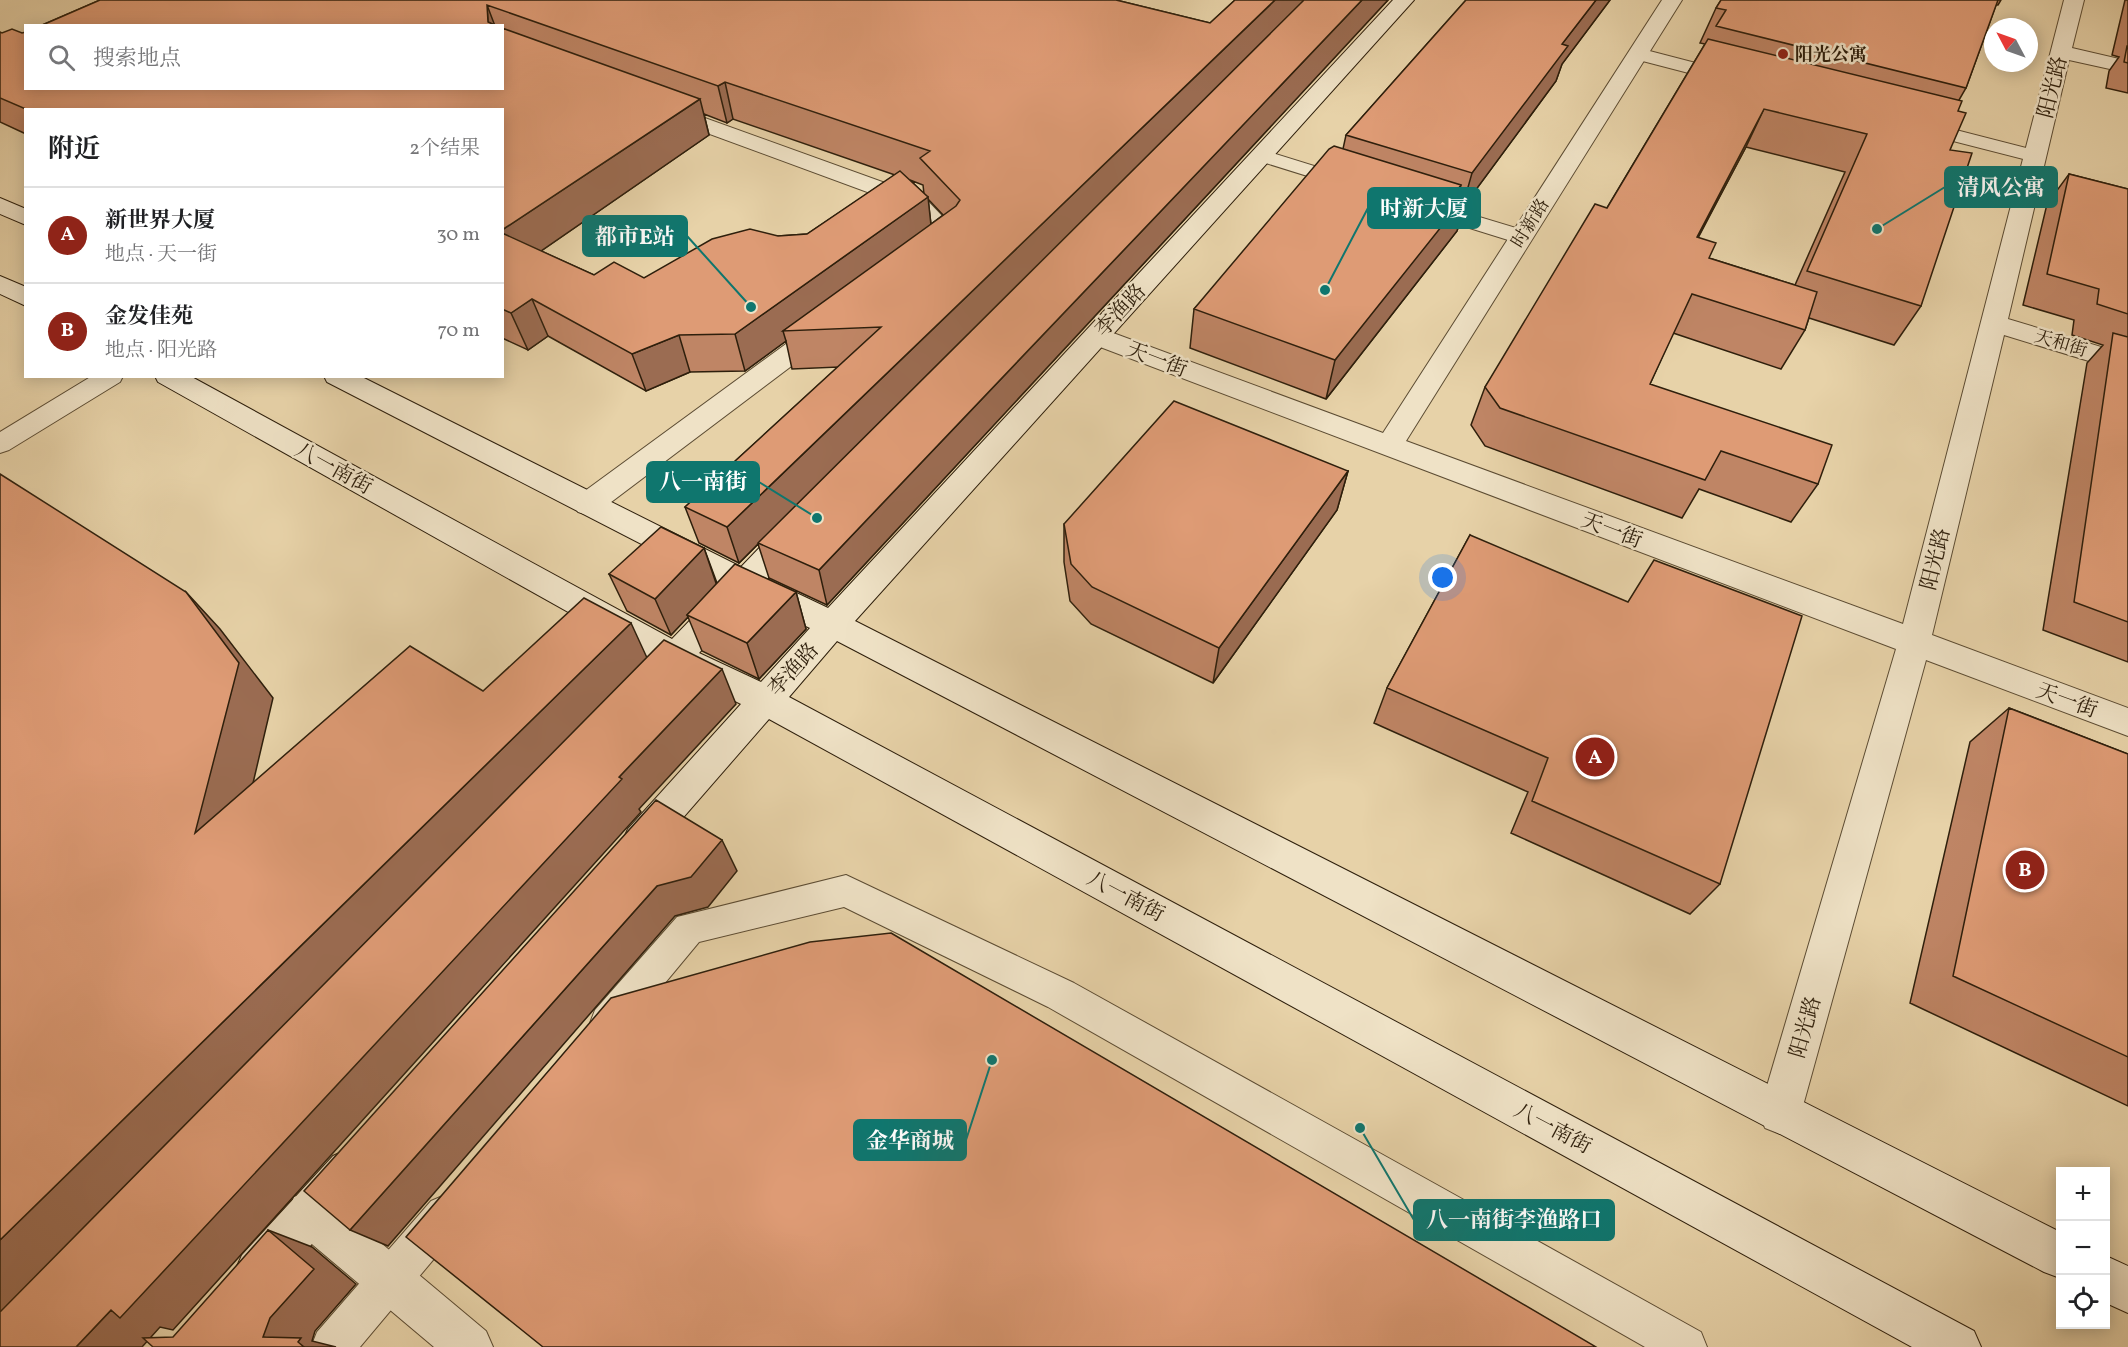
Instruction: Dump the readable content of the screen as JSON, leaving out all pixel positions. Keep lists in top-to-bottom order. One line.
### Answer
{"streets":{"main road":["阳光路","时新路","李渔路","天和街","天一街","八一南街"]},"crossings":[["阳光路","天和街"],["阳光路","天一街"],["时新路","天一街"],["李渔路","天一街"],["李渔路","八一南街"]],"places":["阳光公寓","清风公寓","时新大厦","都市E站","八一南街","金华商城","八一南街李渔路口"],"north":"top left","page":{"search":"搜索地点","heading":["附近","2个结果"],"list":[{"mark":"A","name":"新世界大厦","note":"地点 · 天一街","value":"30 m"},{"mark":"B","name":"金发佳苑","note":"地点 · 阳光路","value":"70 m"}],"pins":["A","B"],"map_buttons":["+","−"]}}
